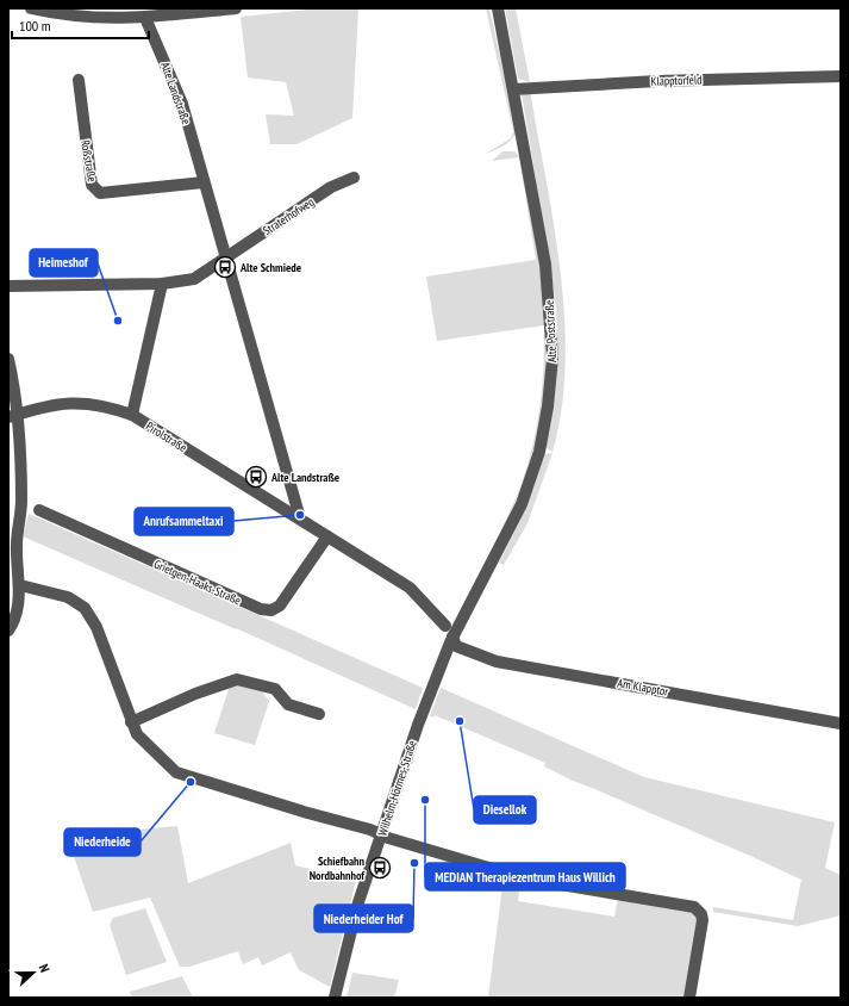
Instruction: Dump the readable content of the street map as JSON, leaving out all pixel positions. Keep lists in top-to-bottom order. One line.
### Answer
{"streets":{"street":["Klapptorfeld","Alte Landstraße","Roßstraße","Straterhofweg","Alte Poststraße","Pirolstraße","Grietgen-Haaks-Straße","Am Klapptor","Wilhelm-Hörmes-Straße"]},"crossings":[["Klapptorfeld","Alte Poststraße"],["Alte Landstraße","Roßstraße"],["Alte Landstraße","Straterhofweg"],["Alte Landstraße","Pirolstraße"],["Alte Poststraße","Am Klapptor"],["Alte Poststraße","Wilhelm-Hörmes-Straße"],["Am Klapptor","Wilhelm-Hörmes-Straße"]],"places":{"bus stop":["Alte Schmiede","Alte Landstraße","Schiefbahn Nordbahnhof"],"other":["Heimeshof","Anrufsammeltaxi","Diesellok","Niederheide","MEDIAN Therapiezentrum Haus Willich","Niederheider Hof"]},"scale_bar":"100 m","north":"right"}
